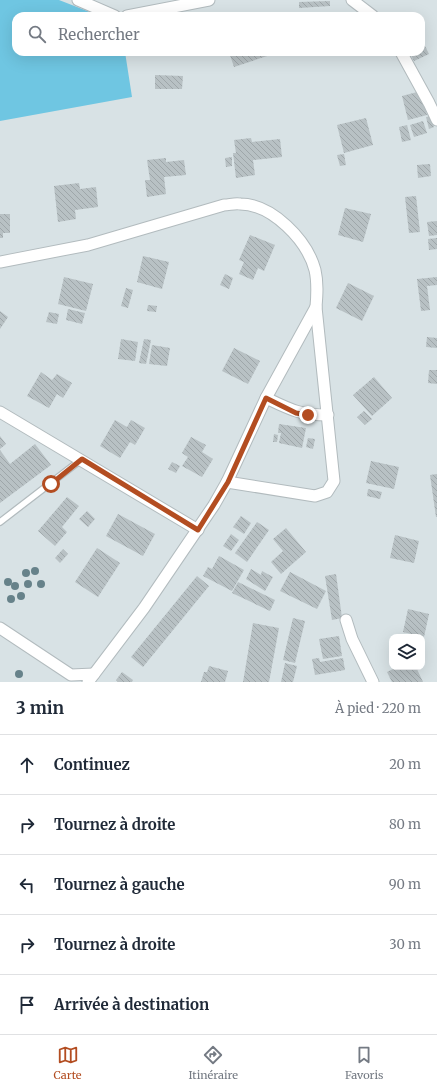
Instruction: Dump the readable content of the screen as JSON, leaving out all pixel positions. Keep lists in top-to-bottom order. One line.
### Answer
{"page":{"search":"Rechercher","heading":["3 min","À pied · 220 m"],"list":[["Continuez","20 m"],["Tournez à droite","80 m"],["Tournez à gauche","90 m"],["Tournez à droite","30 m"],"Arrivée à destination"],"nav":["Carte","Itinéraire","Favoris"]}}
